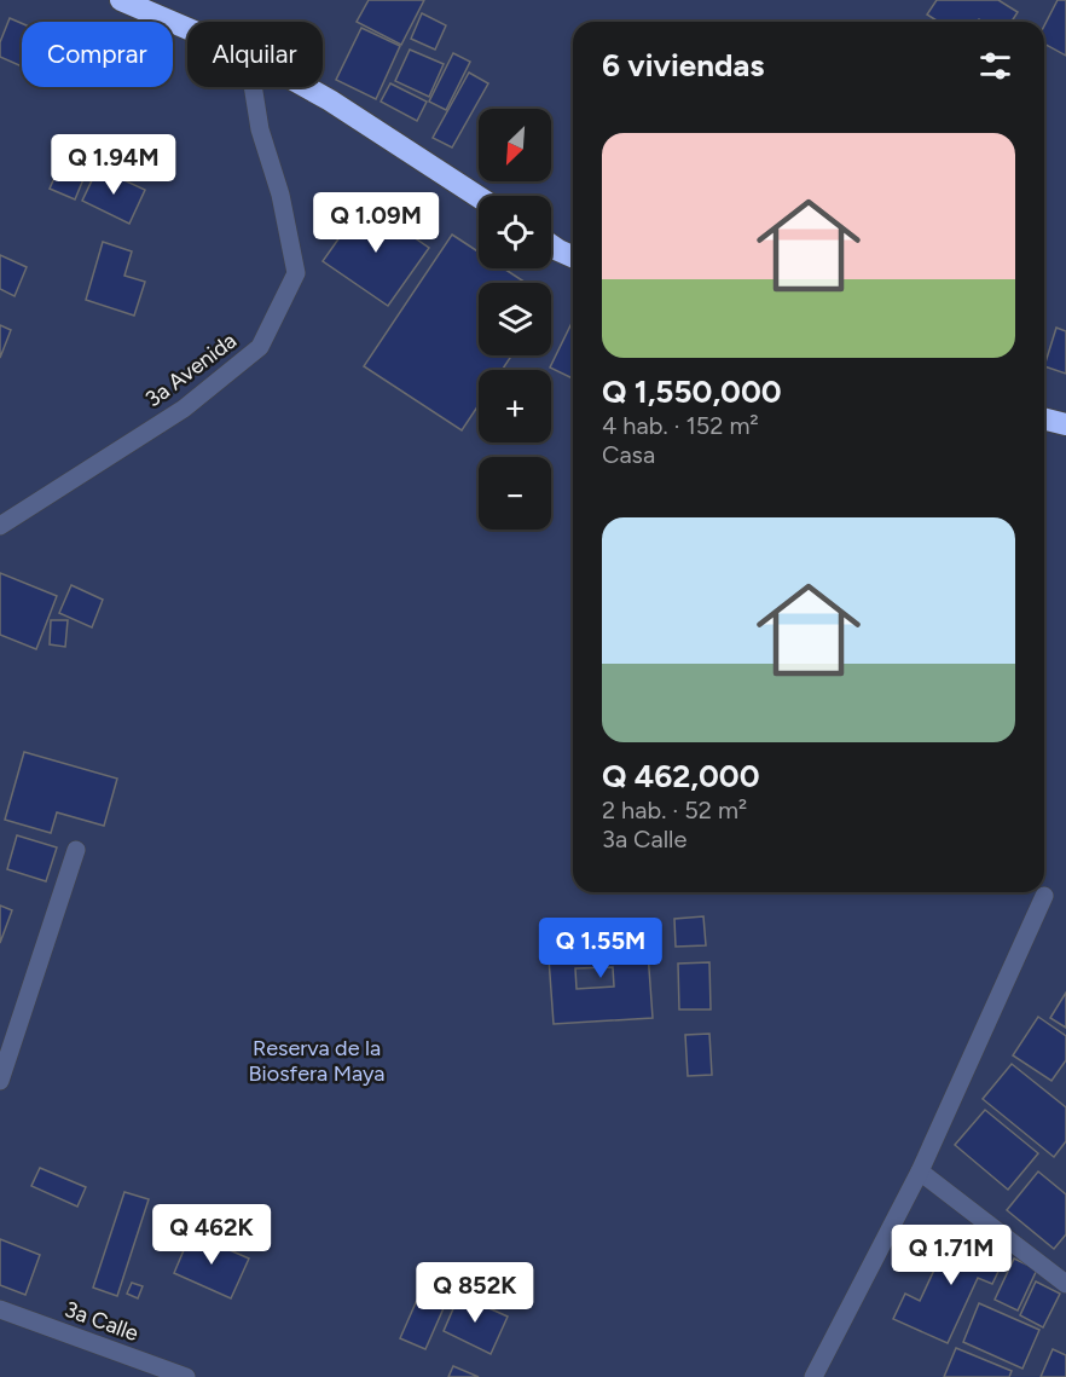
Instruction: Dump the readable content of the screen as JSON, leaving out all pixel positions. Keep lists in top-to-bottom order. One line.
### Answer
{"streets":{"street":["3a Avenida","3a Calle"]},"parks":["Reserva de la Biosfera Maya"],"north":"bottom left","page":{"chip":["Comprar","Alquilar"],"heading":"6 viviendas","map_buttons":["+","−"],"list":[{"name":"Q 1,550,000","note":"4 hab. · 152 m² · Casa"},{"name":"Q 462,000","note":"2 hab. · 52 m² · 3a Calle"}],"price":["Q 1.94M","Q 1.09M","Q 1.55M","Q 462K","Q 1.71M","Q 852K"]}}
